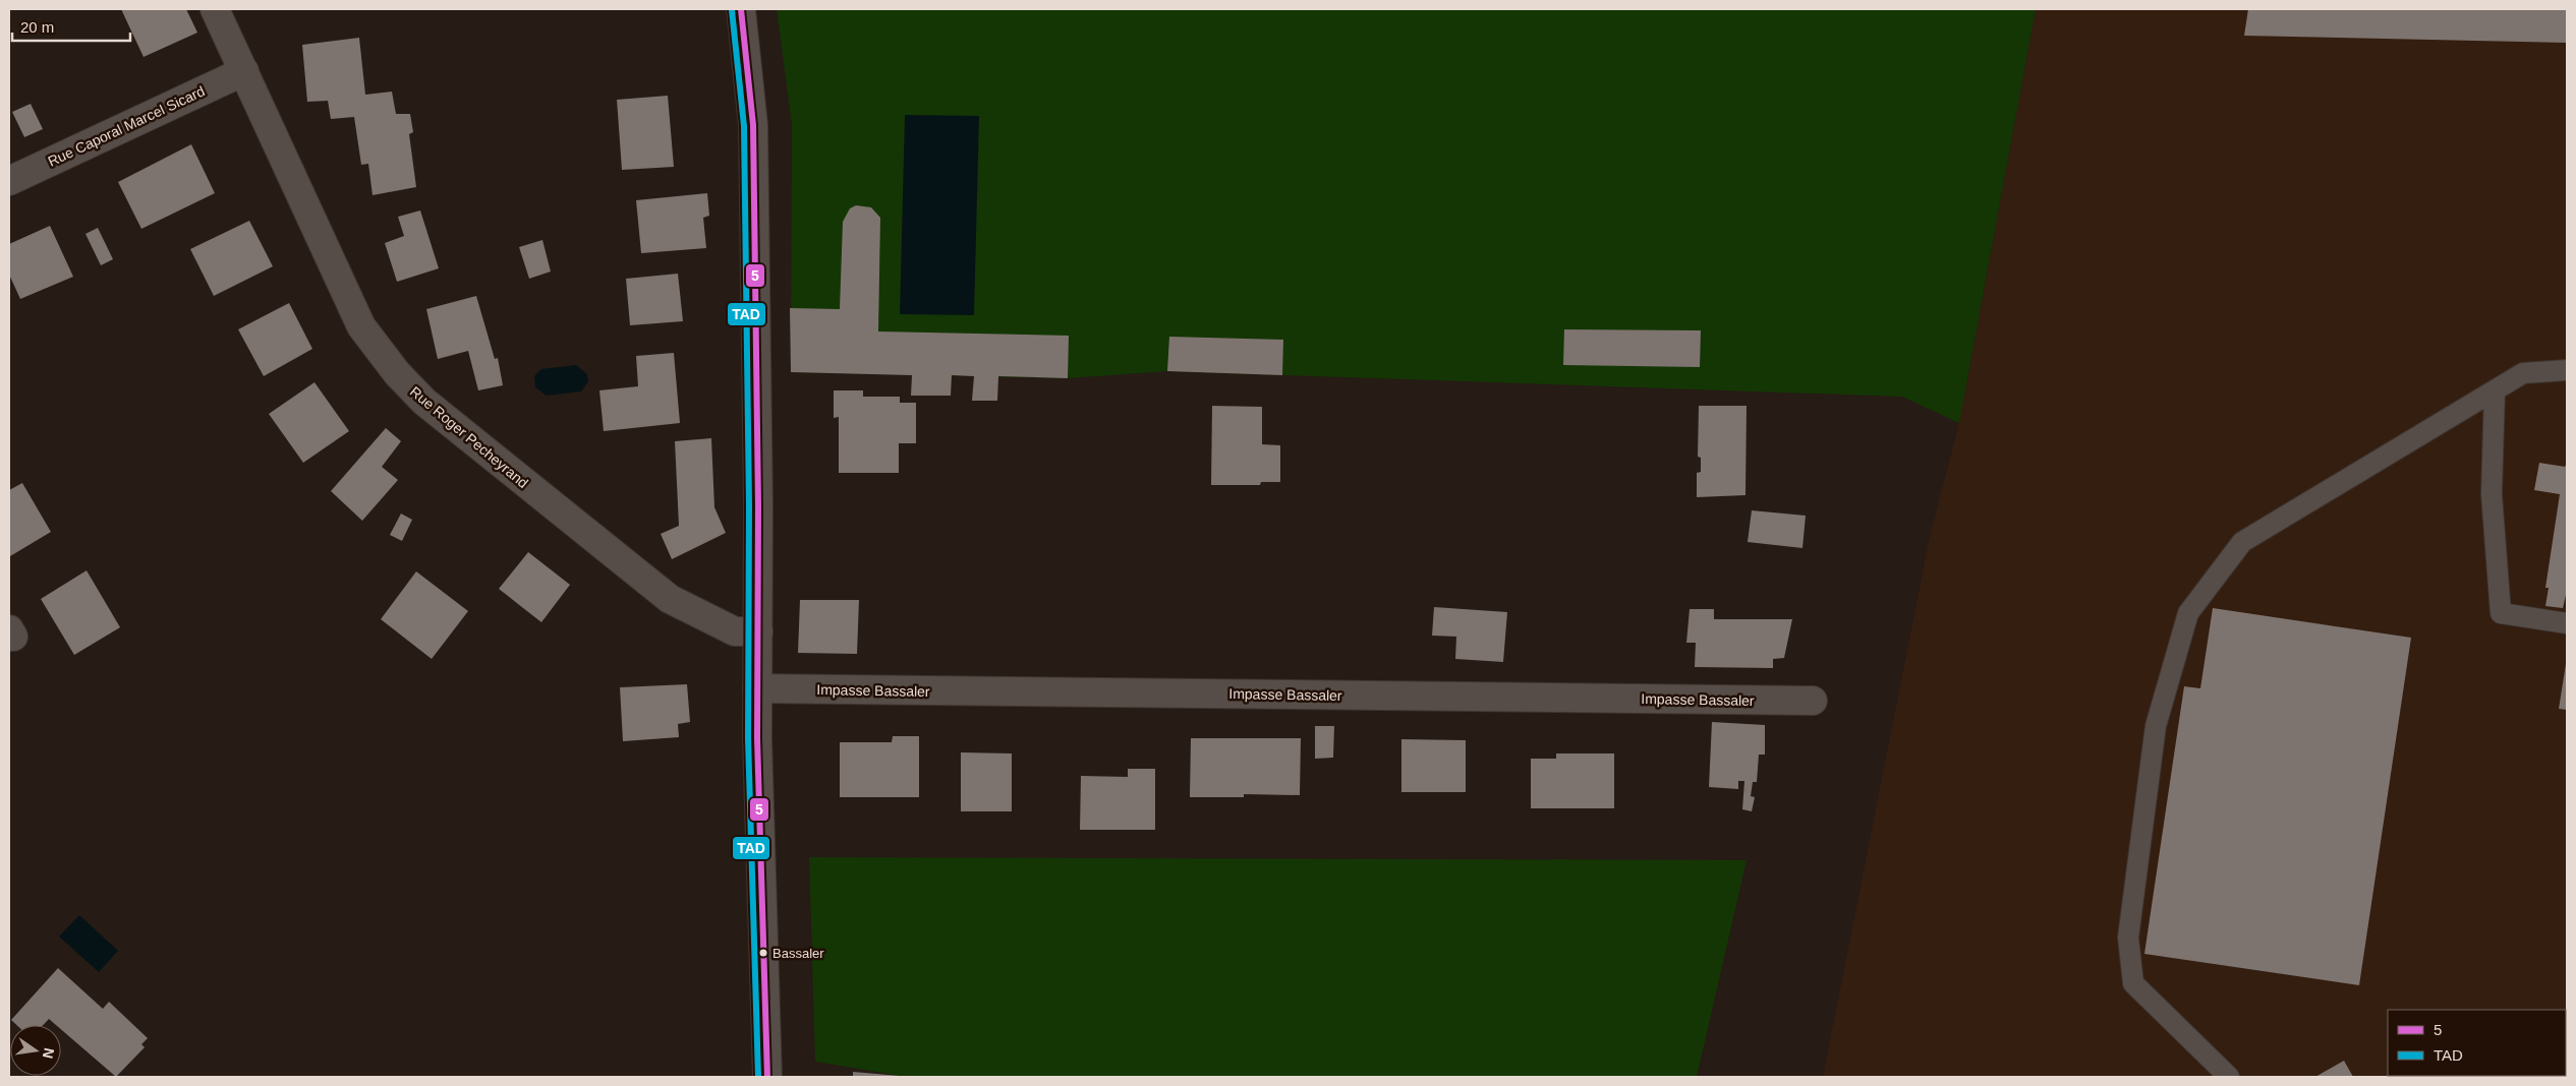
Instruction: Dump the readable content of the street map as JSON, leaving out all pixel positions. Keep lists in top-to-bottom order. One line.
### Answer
{"streets":{"street":["Rue Caporal Marcel Sicard","Rue Roger Pecheyrand","Impasse Bassaler"]},"crossings":[["Rue Caporal Marcel Sicard","Rue Roger Pecheyrand"]],"places":["Bassaler"],"lines":["transit line 5","transit line TAD"],"legend":["5","TAD"],"scale_bar":"20 m","north":"right"}
